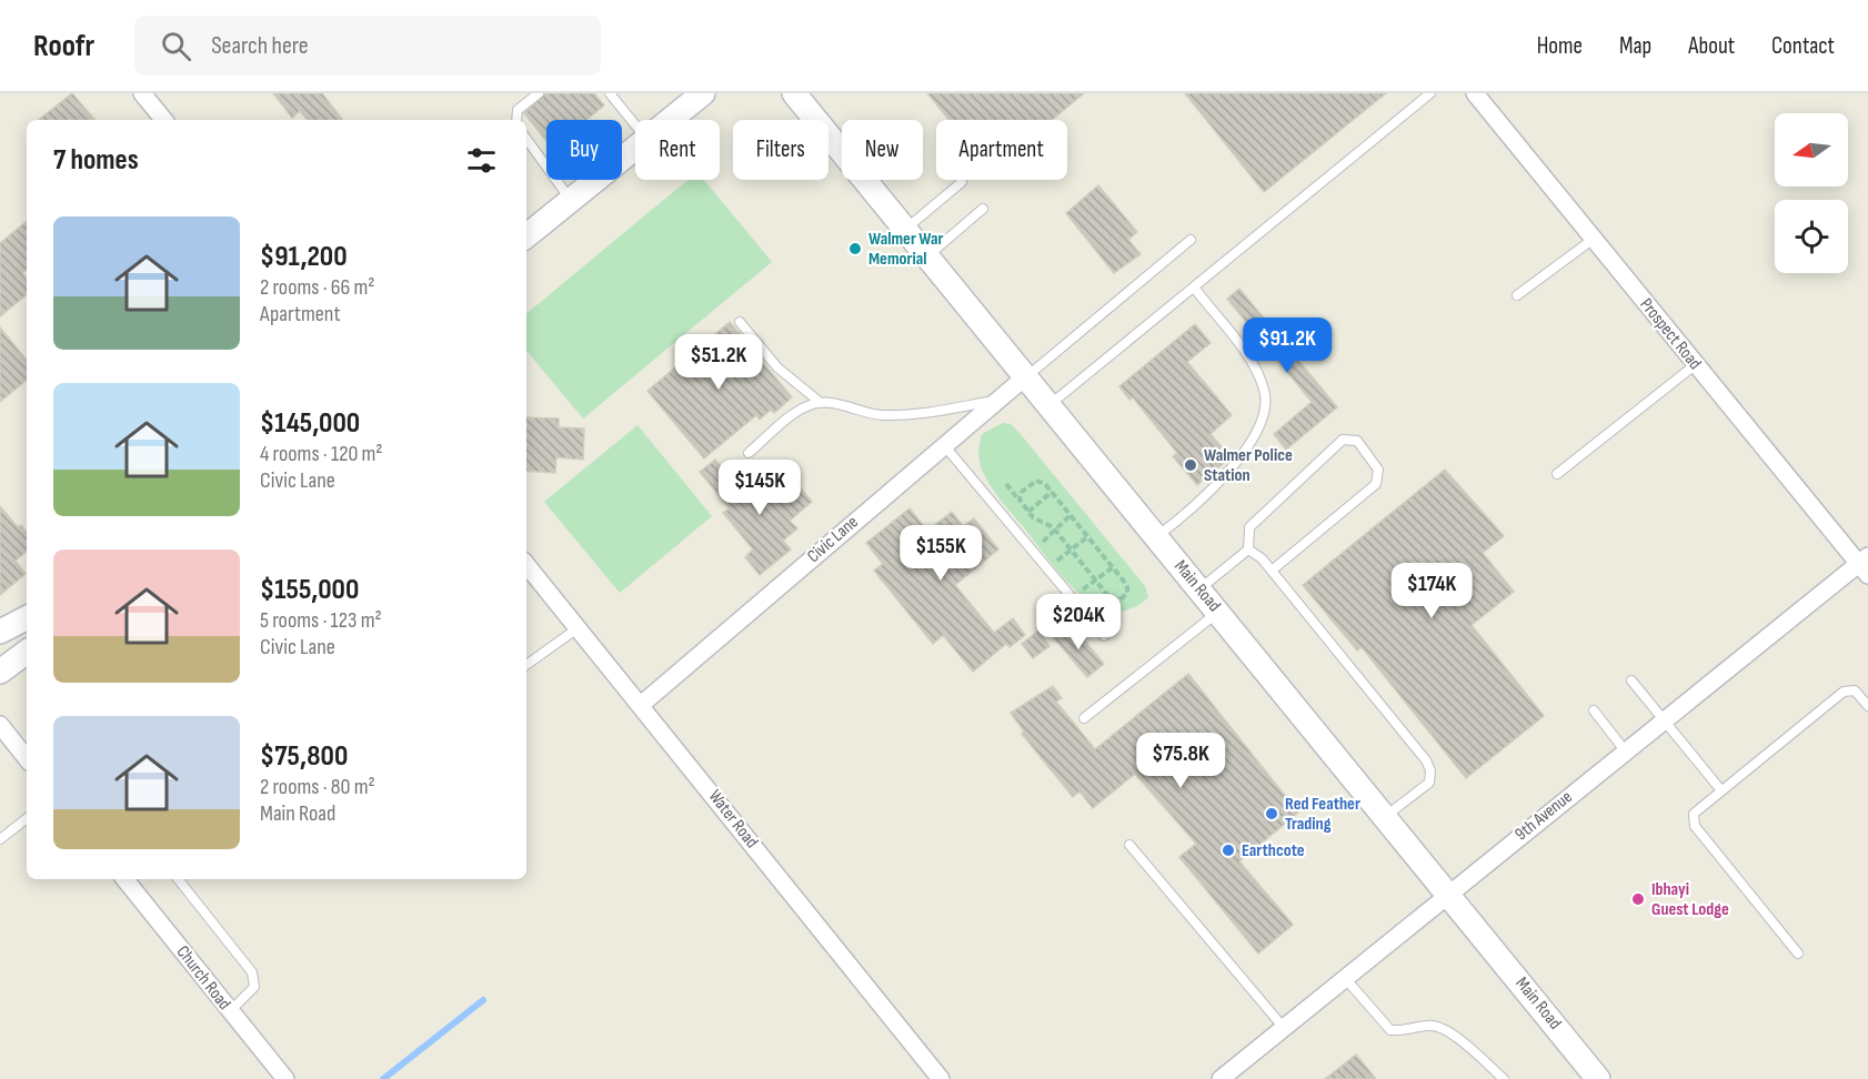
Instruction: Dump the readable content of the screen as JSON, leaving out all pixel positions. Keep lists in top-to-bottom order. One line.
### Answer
{"streets":{"main road":["Main Road"],"street":["Prospect Road","Civic Lane","9th Avenue","Water Road","Church Road"]},"crossings":[["Prospect Road","9th Avenue"],["Civic Lane","Main Road"],["Civic Lane","Water Road"],["Main Road","9th Avenue"]],"places":["Walmer War Memorial","Walmer Police Station","Red Feather Trading","Earthcote","Ibhayi Guest Lodge"],"north":"left","page":{"header":"Roofr","search":"Search here","nav":["Home","Map","About","Contact"],"chip":["Buy","Rent","Filters","New","Apartment"],"heading":"7 homes","list":[{"name":"$91,200","note":"2 rooms · 66 m² · Apartment"},{"name":"$145,000","note":"4 rooms · 120 m² · Civic Lane"},{"name":"$155,000","note":"5 rooms · 123 m² · Civic Lane"},{"name":"$75,800","note":"2 rooms · 80 m² · Main Road"}],"price":["$91.2K","$51.2K","$145K","$155K","$174K","$204K","$75.8K"]}}
